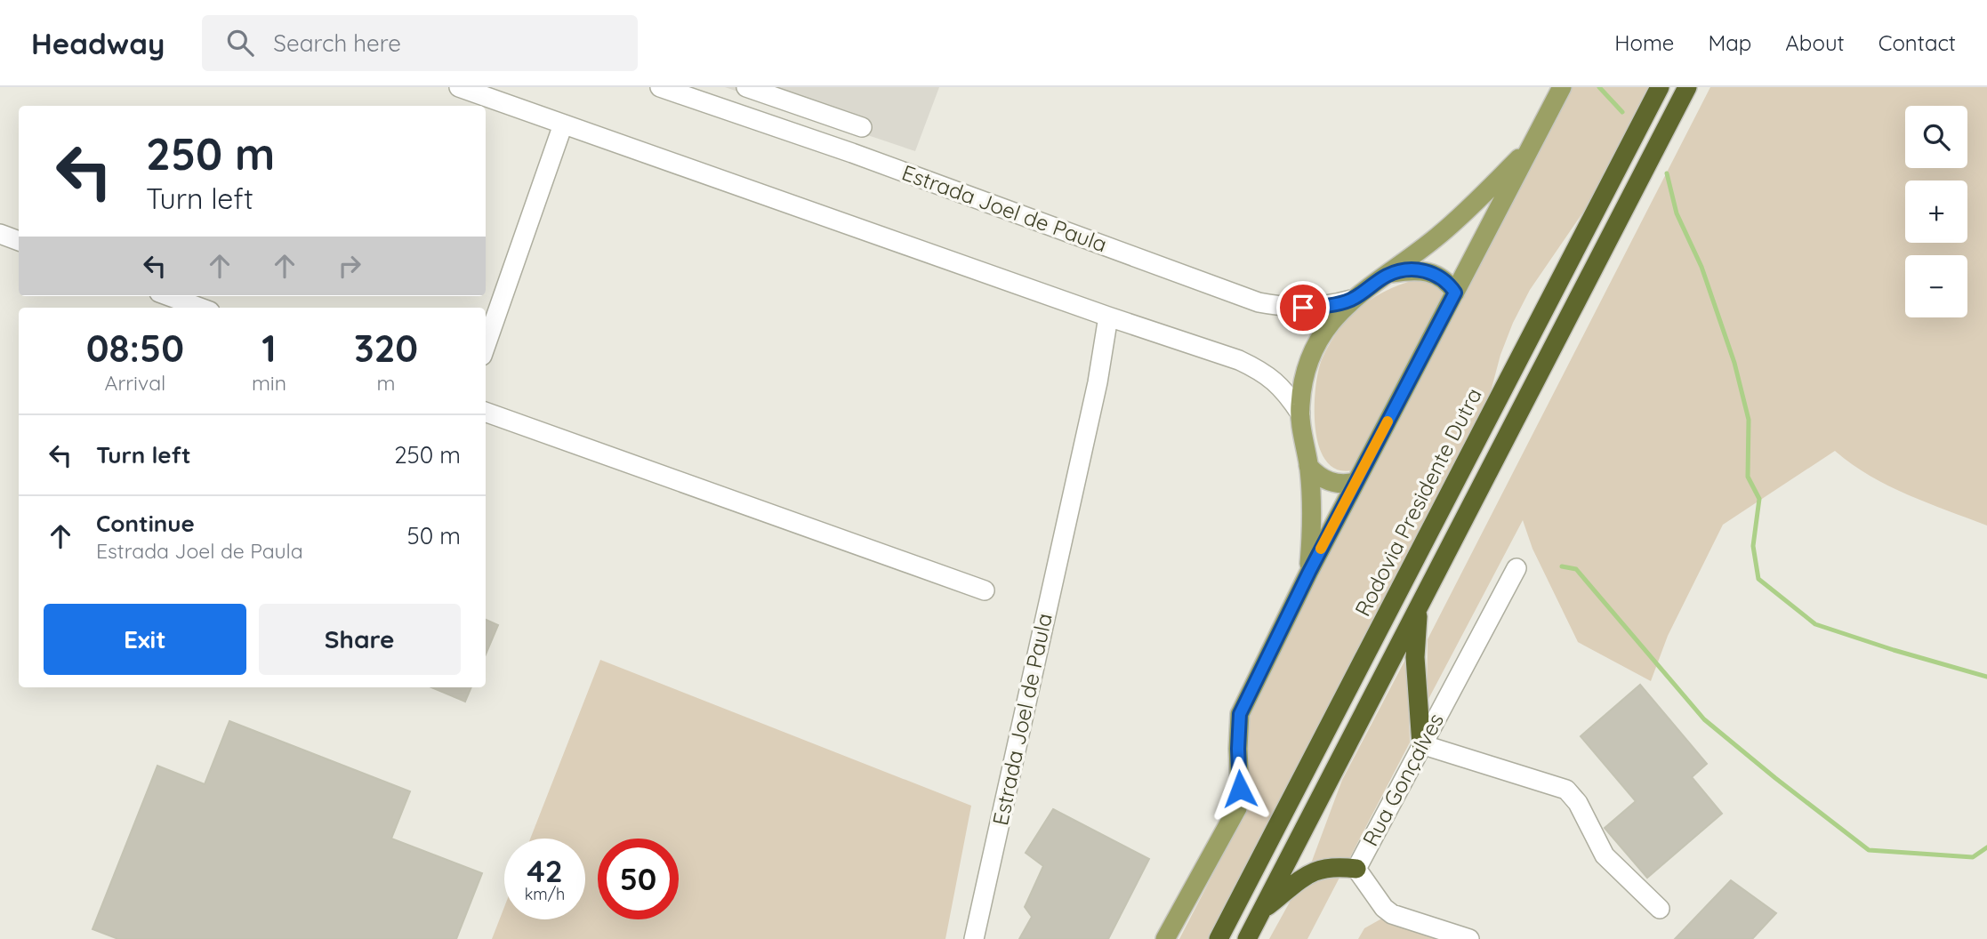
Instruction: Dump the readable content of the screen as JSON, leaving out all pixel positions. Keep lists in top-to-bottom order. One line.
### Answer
{"streets":{"highway":["Rodovia Presidente Dutra"],"street":["Estrada Joel de Paula","Rua Gonçalves"]},"page":{"header":"Headway","search":"Search here","nav":["Home","Map","About","Contact"],"map_buttons":["+","−"],"turn":["250 m","Turn left"],"eta":["08:50","Arrival","1","min","320","m"],"list":[{"name":"Turn left","value":"250 m"},{"name":"Continue","note":"Estrada Joel de Paula","value":"50 m"}],"buttons":["Exit","Share"],"speed":"42 km/h","limit":"50"}}
